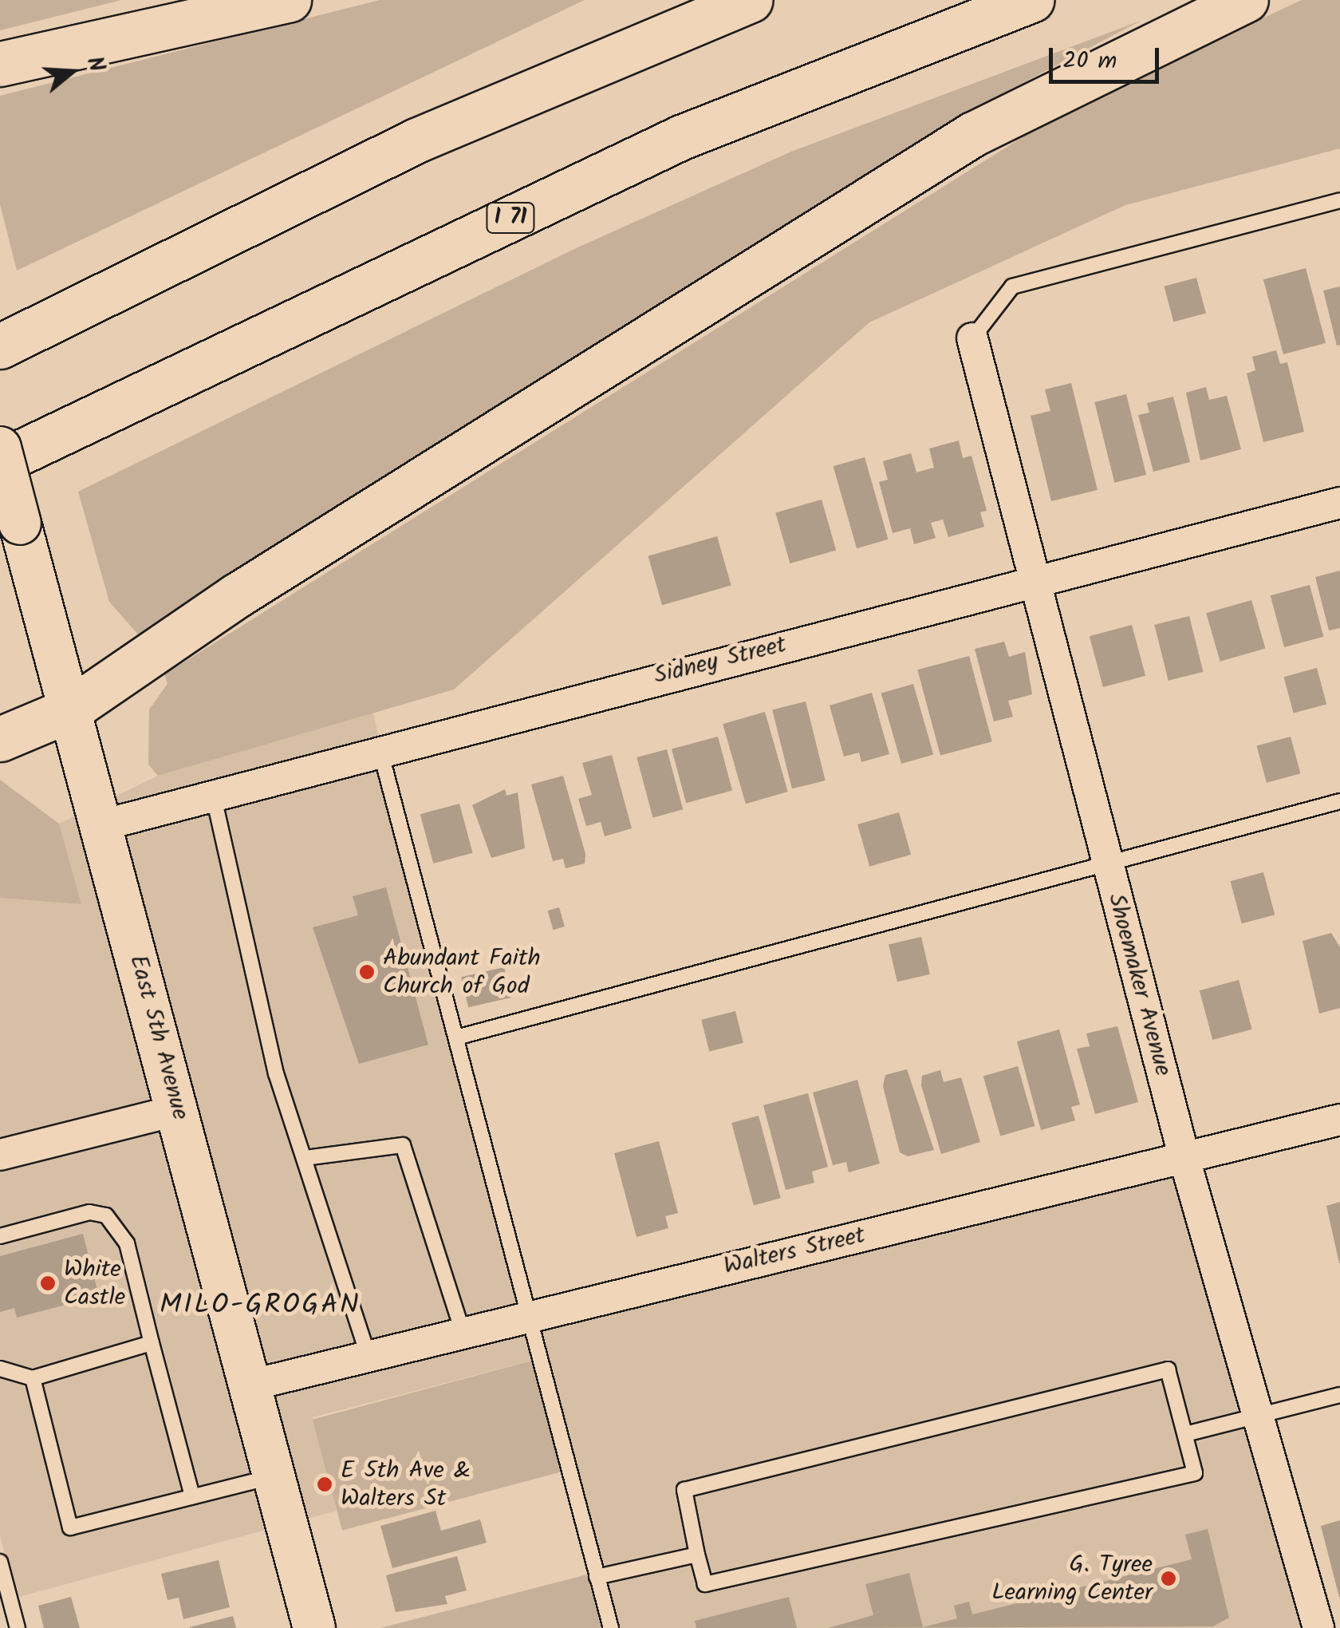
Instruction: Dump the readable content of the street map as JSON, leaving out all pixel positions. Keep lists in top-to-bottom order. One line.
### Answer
{"streets":{"highway":["I 71"],"main road":["East 5th Avenue"],"street":["Sidney Street","Shoemaker Avenue","Walters Street"]},"crossings":[["Sidney Street","Shoemaker Avenue"],["Sidney Street","East 5th Avenue"],["Shoemaker Avenue","Walters Street"],["East 5th Avenue","Walters Street"]],"districts":["MILO-GROGAN"],"places":["Abundant Faith Church of God","White Castle","E 5th Ave & Walters St","G. Tyree Learning Center"],"scale_bar":"20 m","north":"right"}
